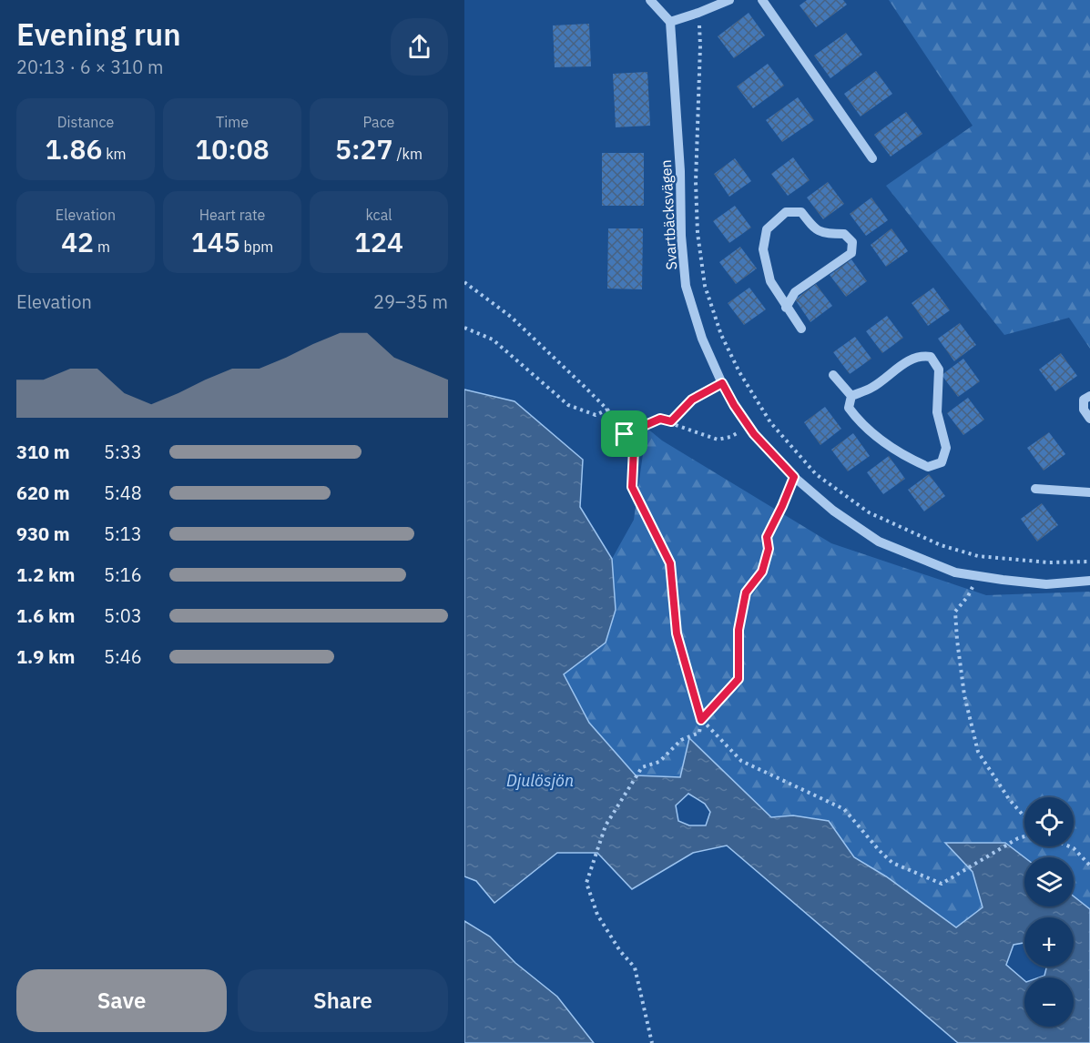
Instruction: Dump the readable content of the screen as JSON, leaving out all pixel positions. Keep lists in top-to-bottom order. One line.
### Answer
{"streets":{"street":["Svartbäcksvägen"]},"water":["Djulösjön"],"page":{"heading":["Evening run","20:13 · 6 × 310 m"],"stats":[["Distance","1.86 km"],["Time","10:08"],["Pace","5:27 /km"],["Elevation","42 m"],["Heart rate","145 bpm"],["kcal","124"]],"chart":["Elevation","29–35 m"],"list":[{"name":"310 m","note":"5:33"},{"name":"620 m","note":"5:48"},{"name":"930 m","note":"5:13"},{"name":"1.2 km","note":"5:16"},{"name":"1.6 km","note":"5:03"},{"name":"1.9 km","note":"5:46"}],"map_buttons":["+","−"],"buttons":["Save","Share"]}}
